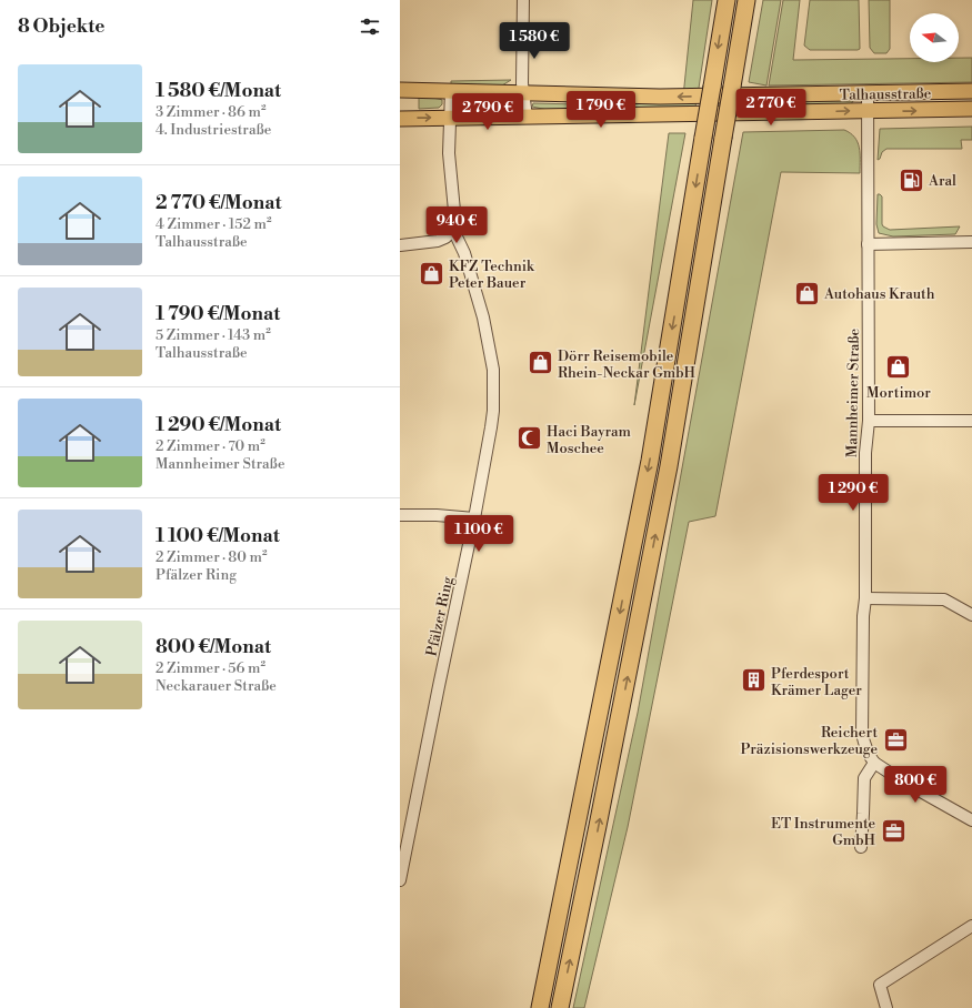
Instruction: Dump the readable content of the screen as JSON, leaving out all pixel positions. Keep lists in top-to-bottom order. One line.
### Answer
{"streets":{"main road":["Talhausstraße"],"street":["Mannheimer Straße","Pfälzer Ring"]},"crossings":[["Talhausstraße","Mannheimer Straße"]],"places":{"fuel station":["Aral"],"shop":["KFZ Technik Peter Bauer","Autohaus Krauth","Dörr Reisemobile Rhein-Neckar GmbH","Mortimor"],"mosque":["Haci Bayram Moschee"],"building":["Pferdesport Krämer Lager"],"office":["Reichert Präzisionswerkzeuge","ET Instrumente GmbH"]},"north":"left","page":{"heading":"8 Objekte","price":["1 580 €","2 770 €","1 790 €","2 790 €","940 €","1 290 €","1 100 €","800 €"],"list":[{"name":"1 580 €/Monat","note":"3 Zimmer · 86 m² · 4. Industriestraße"},{"name":"2 770 €/Monat","note":"4 Zimmer · 152 m² · Talhausstraße"},{"name":"1 790 €/Monat","note":"5 Zimmer · 143 m² · Talhausstraße"},{"name":"1 290 €/Monat","note":"2 Zimmer · 70 m² · Mannheimer Straße"},{"name":"1 100 €/Monat","note":"2 Zimmer · 80 m² · Pfälzer Ring"},{"name":"800 €/Monat","note":"2 Zimmer · 56 m² · Neckarauer Straße"}]}}
